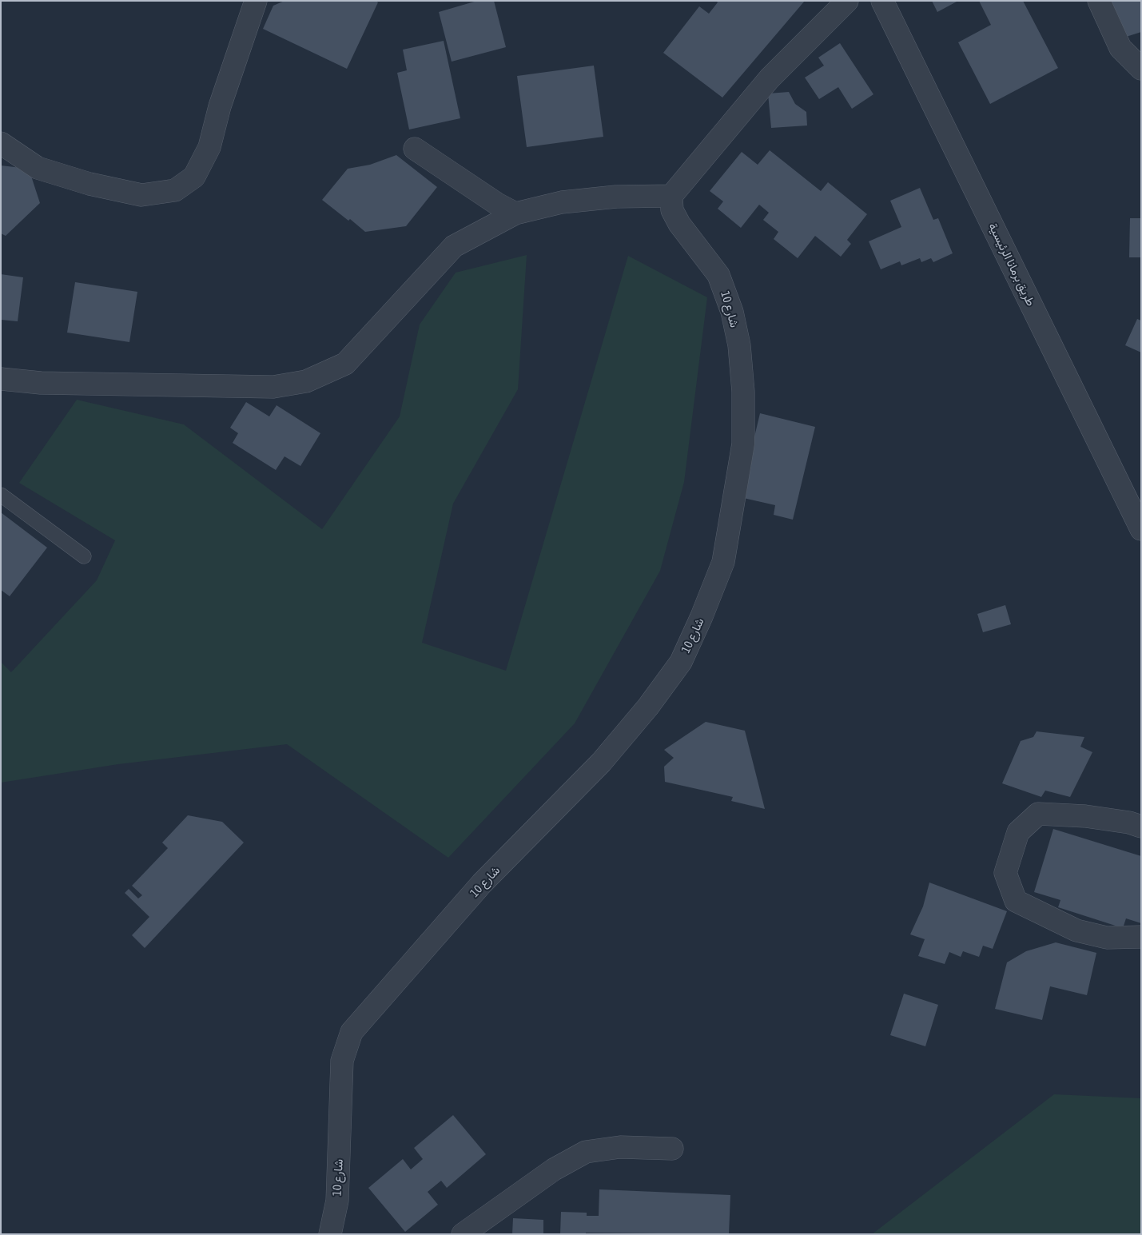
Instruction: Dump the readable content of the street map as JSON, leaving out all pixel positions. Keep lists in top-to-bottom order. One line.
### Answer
{"streets":{"street":["طريق برمانا الرئيسية","شارع 10"]}}
